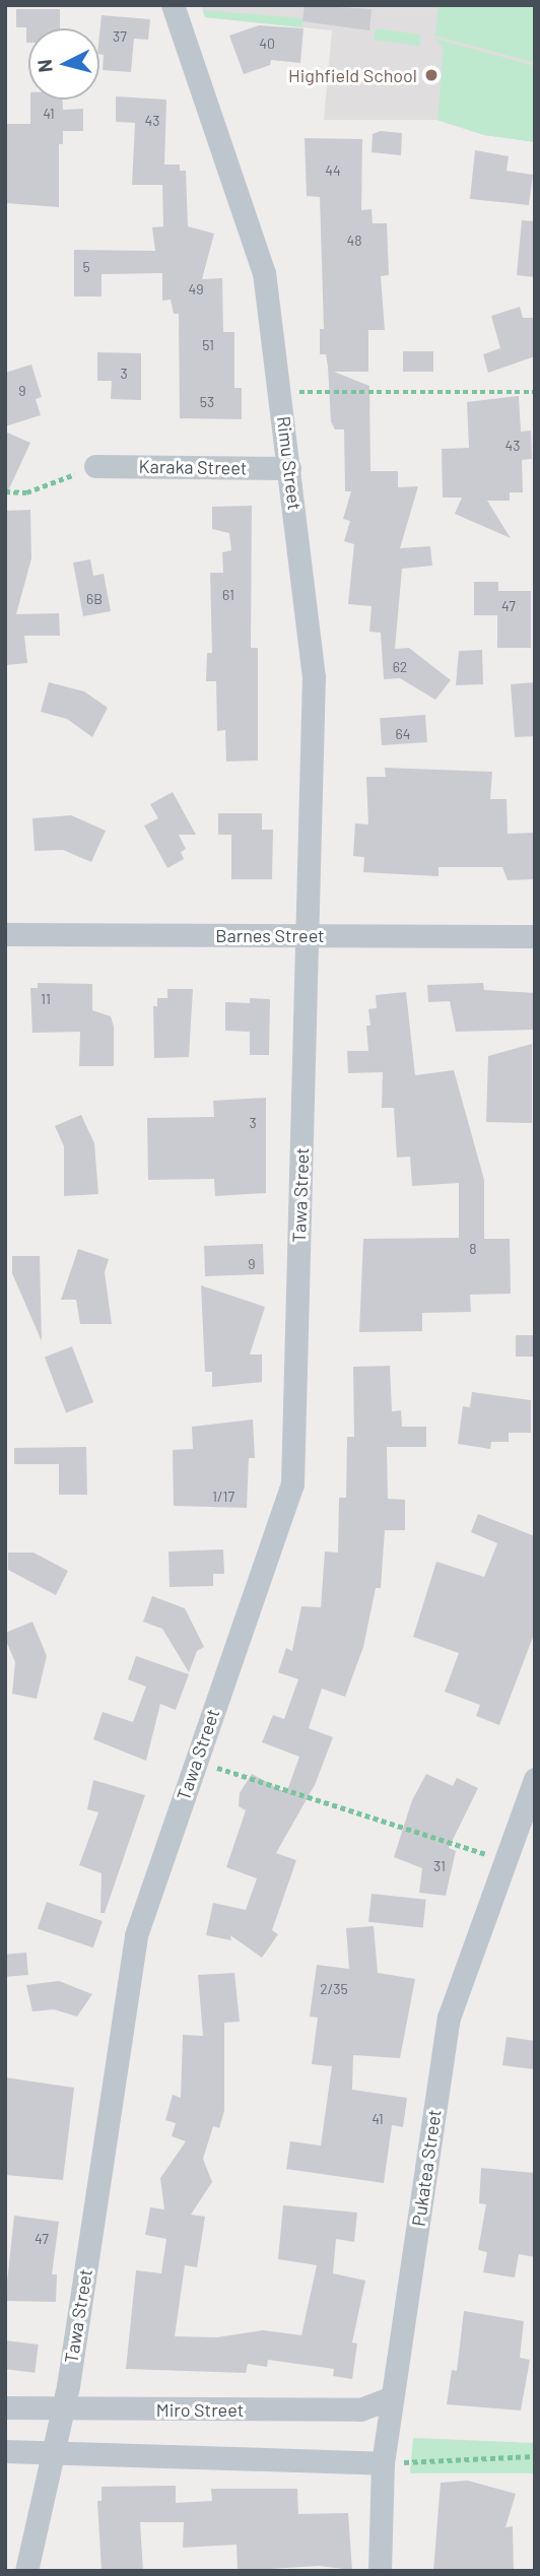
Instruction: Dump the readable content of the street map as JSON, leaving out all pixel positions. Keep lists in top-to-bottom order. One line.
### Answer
{"streets":{"street":["Rimu Street","Karaka Street","Barnes Street","Tawa Street","Pukatea Street","Miro Street"]},"crossings":[["Rimu Street","Karaka Street"],["Rimu Street","Barnes Street"],["Rimu Street","Tawa Street"],["Barnes Street","Tawa Street"],["Tawa Street","Miro Street"],["Pukatea Street","Miro Street"]],"places":["Highfield School"],"house_numbers":["37","40","41","43","44","48","5","49","51","3","9","53","43","61","6B","47","62","64","11","3","8","9","1/17","31","2/35","41","47"],"north":"left"}
